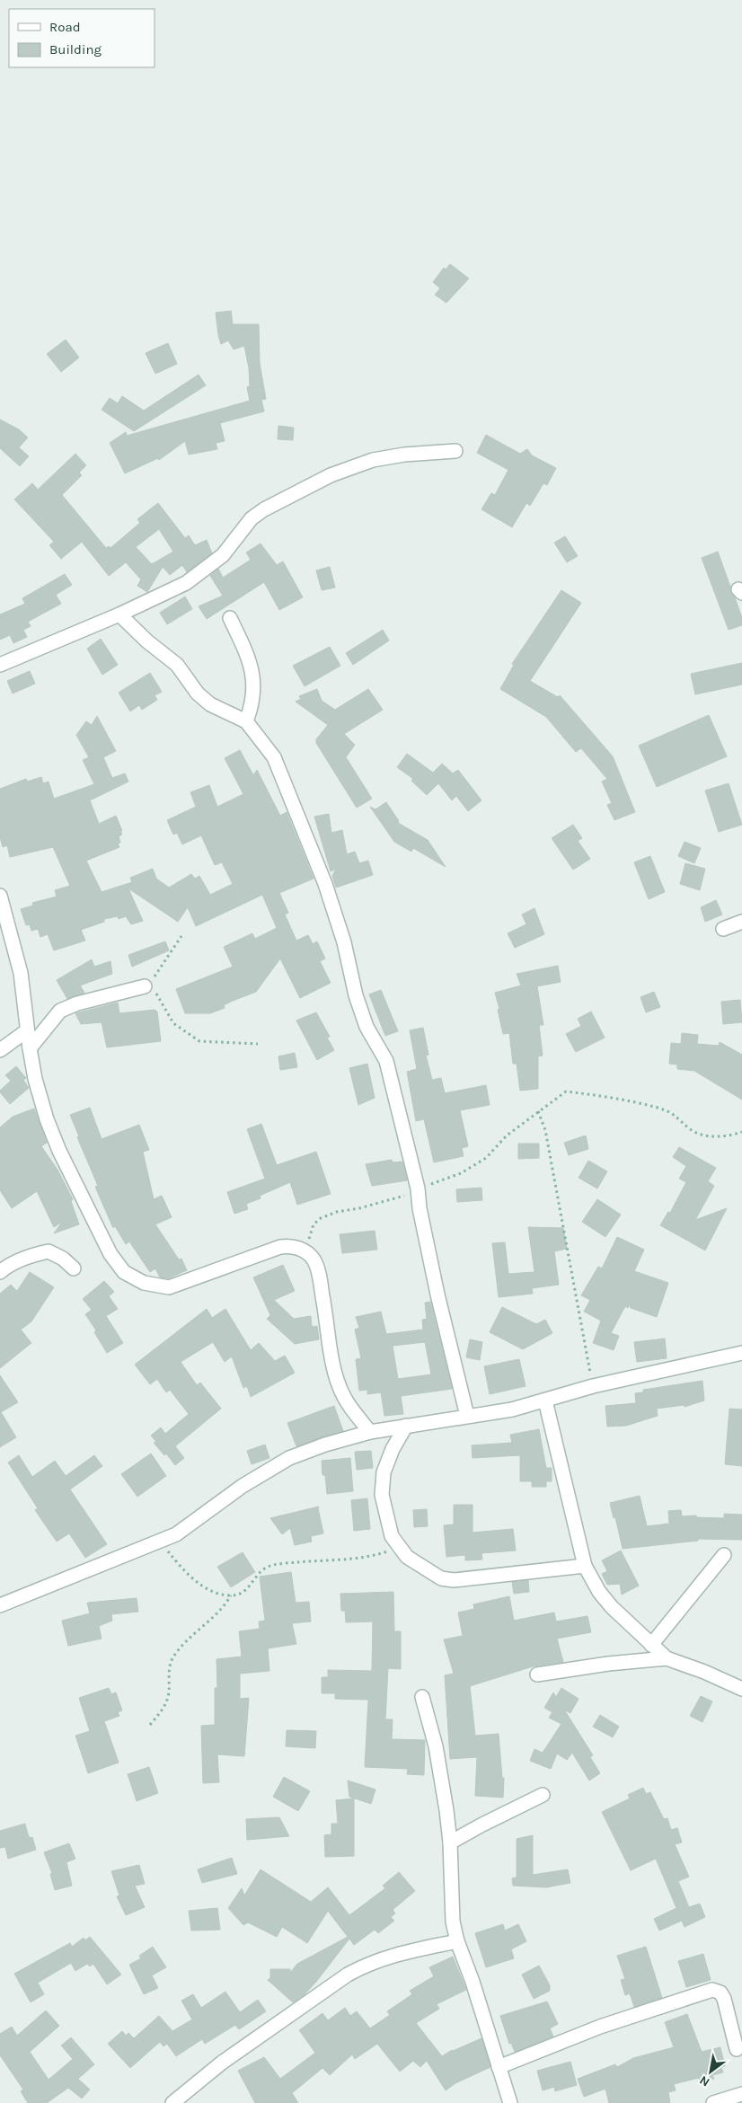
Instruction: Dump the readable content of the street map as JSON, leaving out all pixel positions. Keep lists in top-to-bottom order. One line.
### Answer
{"legend":["Road","Building"],"north":"bottom left"}
